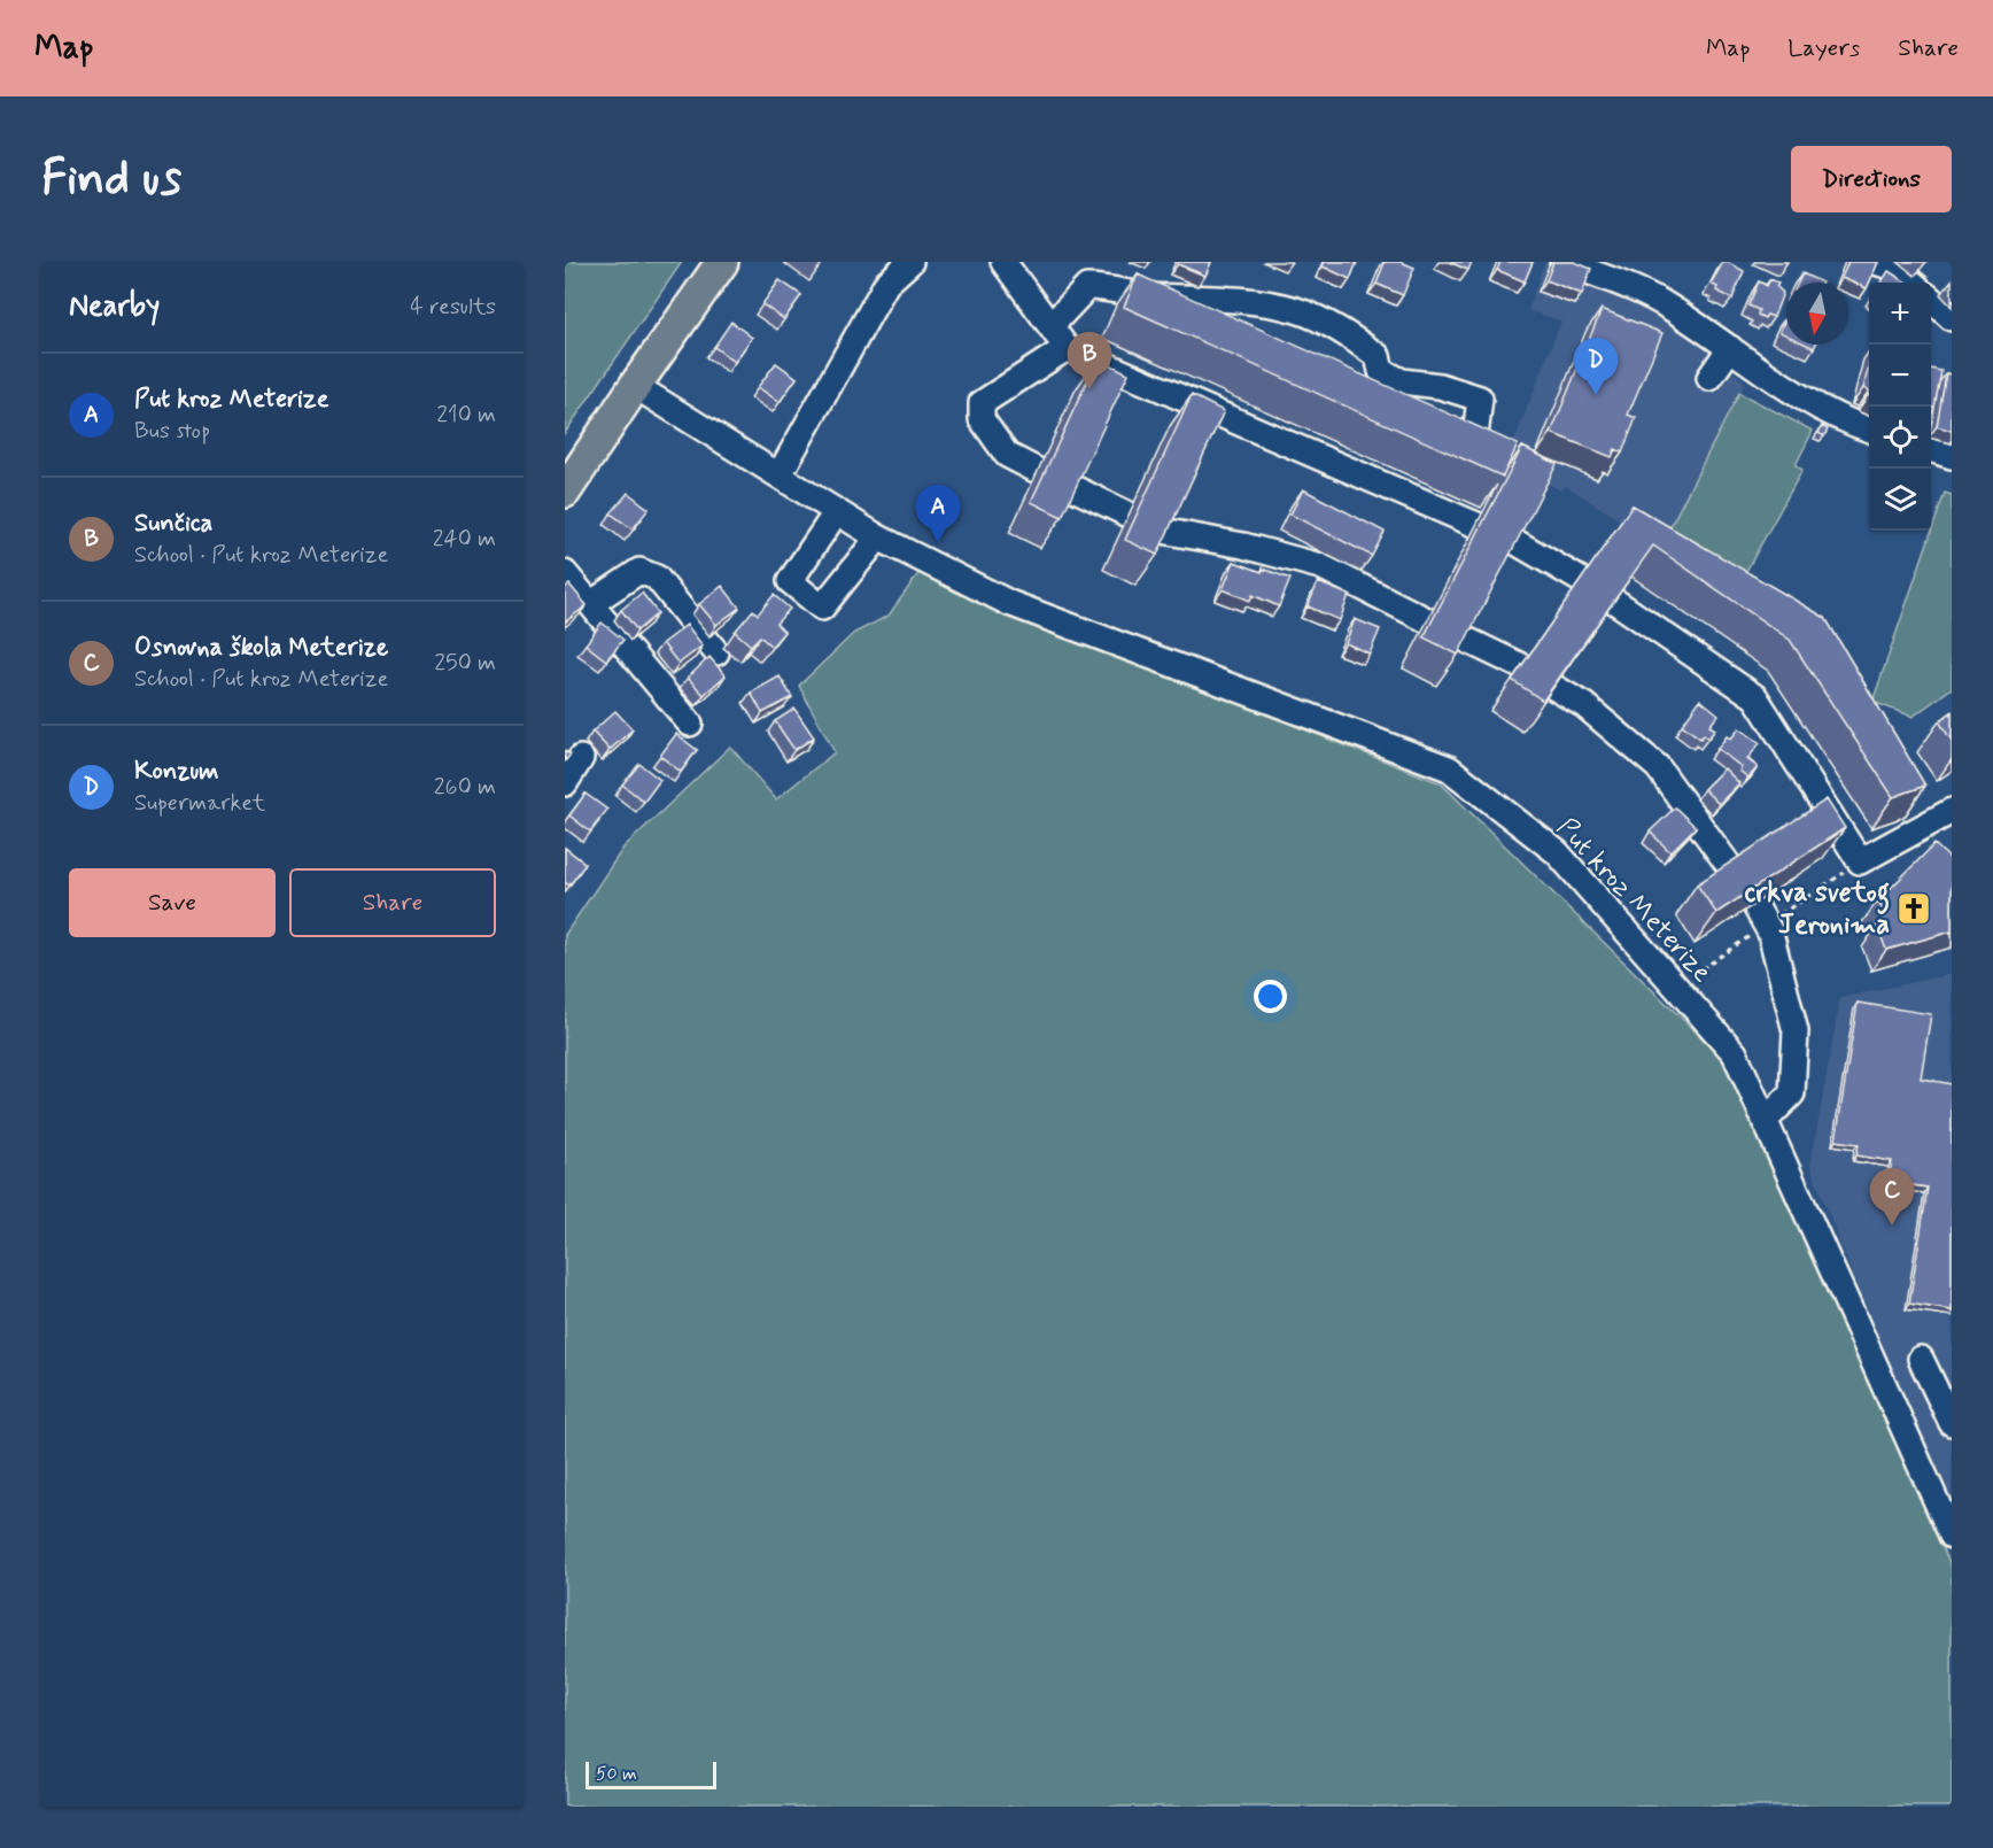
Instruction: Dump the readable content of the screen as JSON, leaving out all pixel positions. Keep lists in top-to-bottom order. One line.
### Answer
{"streets":{"street":["Put kroz Meterize"]},"places":{"church":["crkva svetog Jeronima"]},"scale_bar":"50 m","north":"bottom","page":{"header":"Map","nav":["Map","Layers","Share"],"buttons":["Directions",["Save","Share"]],"title":"Find us","heading":["Nearby","4 results"],"map_buttons":["+","−"],"pins":["B","D","A","C"],"list":[{"mark":"A","name":"Put kroz Meterize","note":"Bus stop","value":"210 m"},{"mark":"B","name":"Sunčica","note":"School · Put kroz Meterize","value":"240 m"},{"mark":"C","name":"Osnovna škola Meterize","note":"School · Put kroz Meterize","value":"250 m"},{"mark":"D","name":"Konzum","note":"Supermarket","value":"260 m"}],"scale":"50 m"}}
